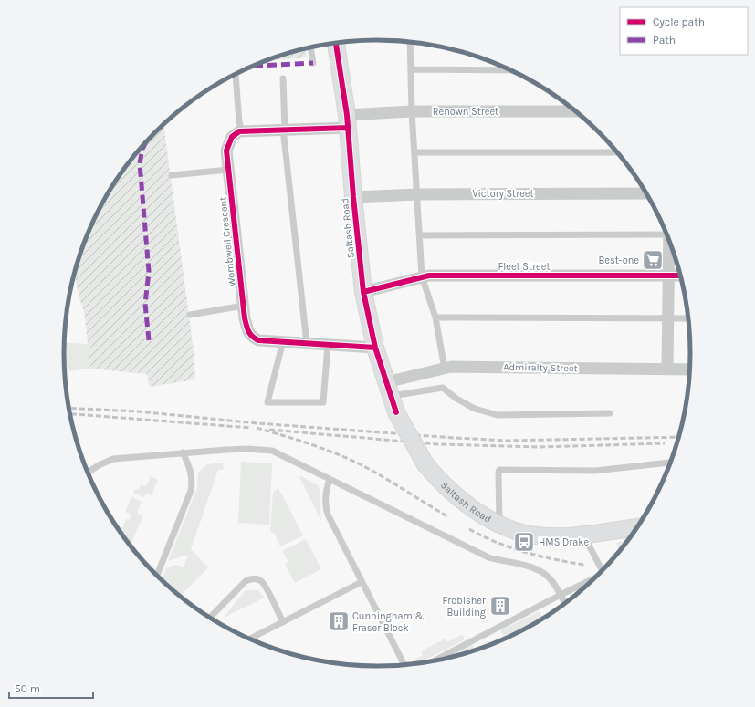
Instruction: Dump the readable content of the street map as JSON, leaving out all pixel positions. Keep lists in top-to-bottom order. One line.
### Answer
{"streets":{"main road":["Saltash Road"],"street":["Renown Street","Victory Street","Wombwell Crescent","Fleet Street","Admiralty Street"]},"crossings":[["Renown Street","Saltash Road"],["Victory Street","Saltash Road"],["Saltash Road","Wombwell Crescent"],["Saltash Road","Fleet Street"],["Saltash Road","Admiralty Street"]],"places":{"supermarket":["Best-one"],"bus stop":["HMS Drake"],"building":["Frobisher Building","Cunningham & Fraser Block"]},"legend":["Cycle path","Path"],"scale_bar":"50 m"}
